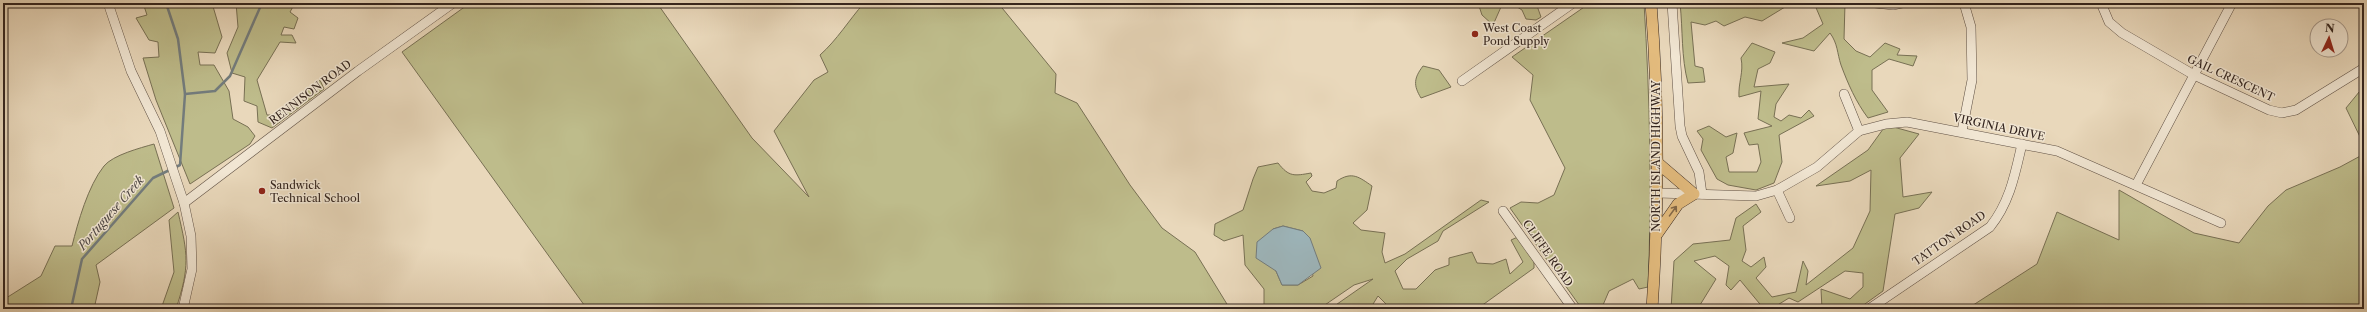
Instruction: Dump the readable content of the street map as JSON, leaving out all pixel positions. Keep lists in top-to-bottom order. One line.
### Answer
{"streets":{"main road":["NORTH ISLAND HIGHWAY"],"street":["GAIL CRESCENT","RENNISON ROAD","VIRGINIA DRIVE","TATTON ROAD","CLIFFE ROAD"]},"crossings":[["VIRGINIA DRIVE","NORTH ISLAND HIGHWAY"],["VIRGINIA DRIVE","TATTON ROAD"]],"water":["Portuguese Creek"],"places":["West Coast Pond Supply","Sandwick Technical School"],"north":"top"}
